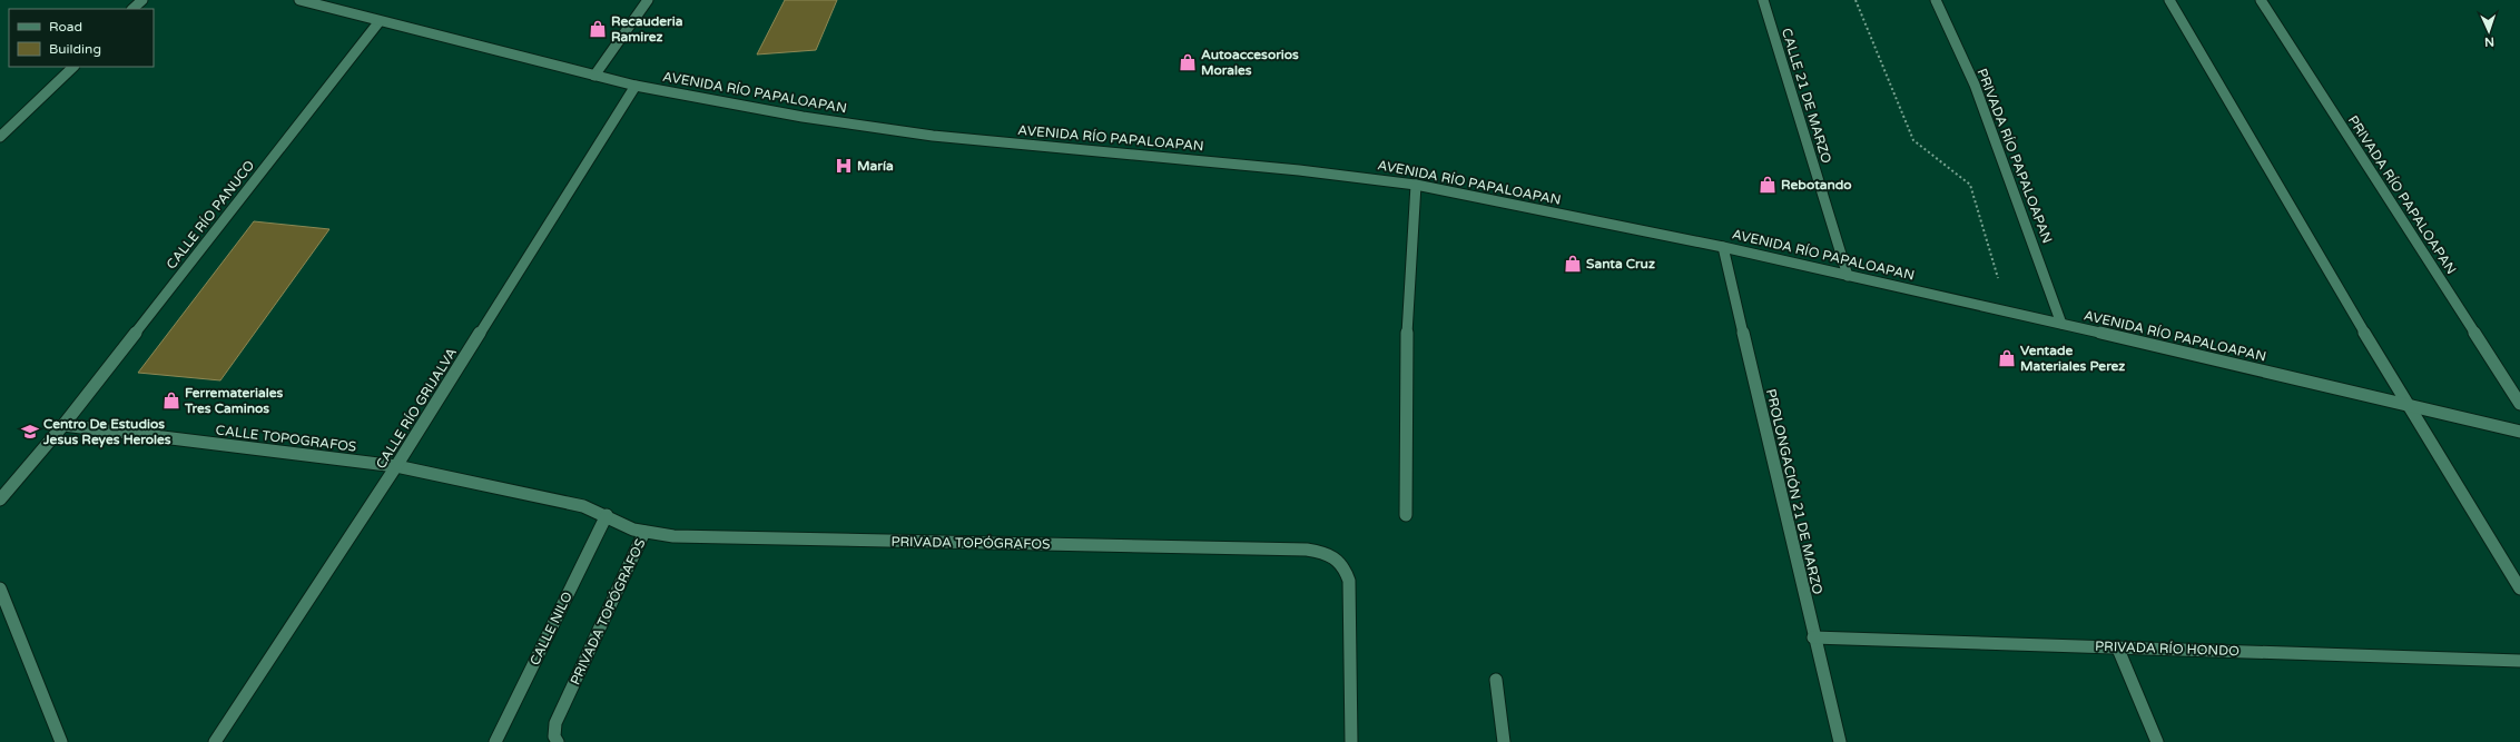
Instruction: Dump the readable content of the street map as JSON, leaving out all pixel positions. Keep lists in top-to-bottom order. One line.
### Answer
{"streets":{"street":["AVENIDA RÍO PAPALOAPAN","CALLE 21 DE MARZO","PRIVADA RÍO PAPALOAPAN","CALLE RÍO PANUCO","CALLE RÍO GRIJALVA","CALLE TOPOGRAFOS","PROLONGACIÓN 21 DE MARZO","PRIVADA TOPÓGRAFOS","CALLE NILO","PRIVADA RÍO HONDO"]},"crossings":[["AVENIDA RÍO PAPALOAPAN","CALLE 21 DE MARZO"],["AVENIDA RÍO PAPALOAPAN","PRIVADA RÍO PAPALOAPAN"],["AVENIDA RÍO PAPALOAPAN","CALLE RÍO PANUCO"],["AVENIDA RÍO PAPALOAPAN","CALLE RÍO GRIJALVA"],["AVENIDA RÍO PAPALOAPAN","PROLONGACIÓN 21 DE MARZO"],["CALLE RÍO PANUCO","CALLE TOPOGRAFOS"],["CALLE RÍO GRIJALVA","CALLE TOPOGRAFOS"],["CALLE TOPOGRAFOS","PRIVADA TOPÓGRAFOS"],["CALLE TOPOGRAFOS","CALLE NILO"],["PROLONGACIÓN 21 DE MARZO","PRIVADA RÍO HONDO"]],"places":{"shop":["Recauderia Ramirez","Autoaccesorios Morales","Rebotando","Santa Cruz","Ventade Materiales Perez","Ferremateriales Tres Caminos"],"hospital":["María"],"school or university":["Centro De Estudios Jesus Reyes Heroles"]},"legend":["Road","Building"],"north":"bottom"}
